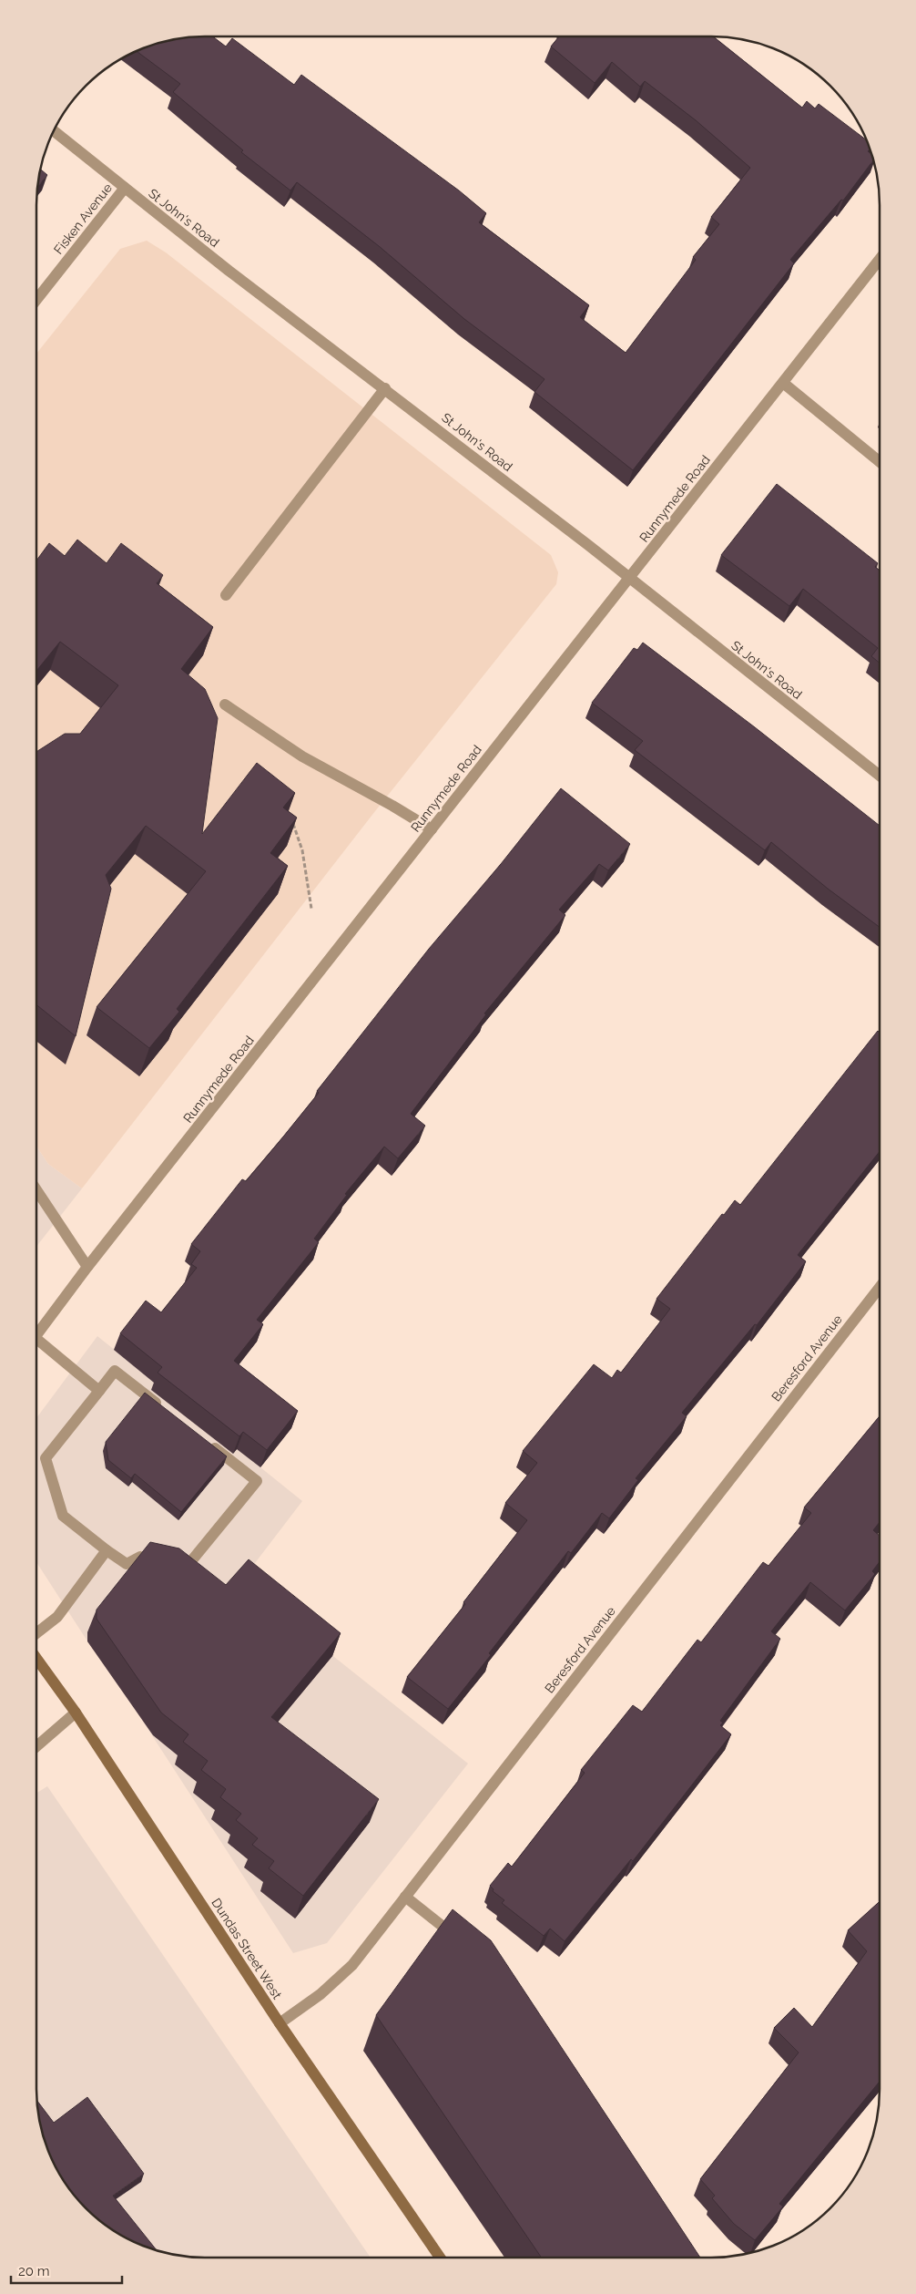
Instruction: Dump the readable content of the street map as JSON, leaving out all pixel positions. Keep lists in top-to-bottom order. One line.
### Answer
{"streets":{"main road":["Dundas Street West"],"street":["St John's Road","Fisken Avenue","Runnymede Road","Beresford Avenue"]},"crossings":[["St John's Road","Fisken Avenue"],["St John's Road","Runnymede Road"],["Beresford Avenue","Dundas Street West"]],"scale_bar":"20 m"}
